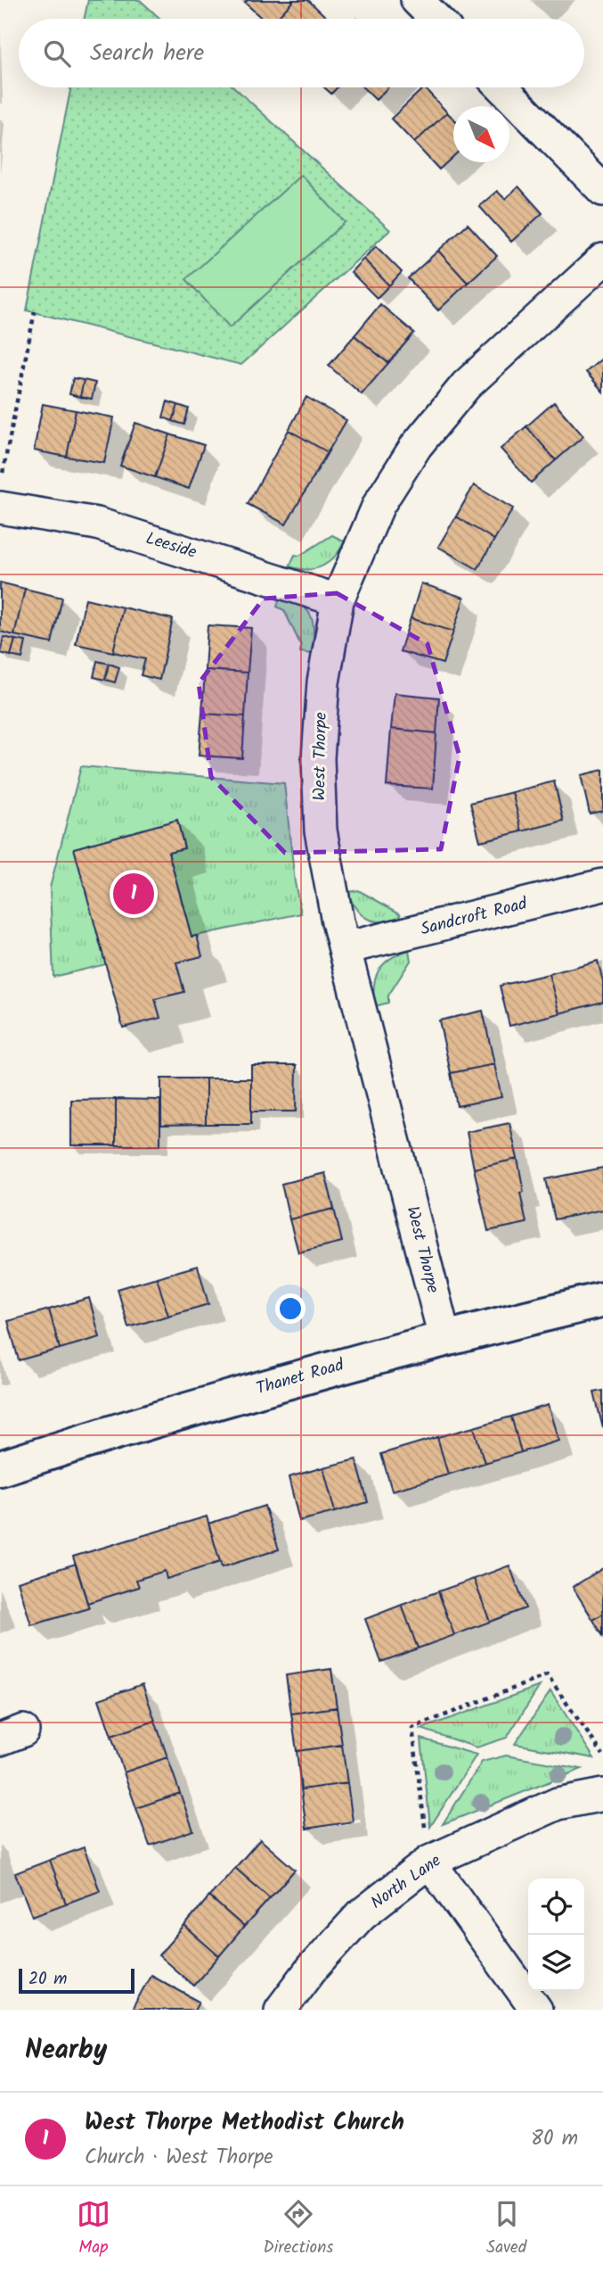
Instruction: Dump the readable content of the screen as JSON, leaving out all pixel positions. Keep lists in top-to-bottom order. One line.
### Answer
{"streets":{"street":["Leeside","West Thorpe","Sandcroft Road","Thanet Road","North Lane"]},"crossings":[["Leeside","West Thorpe"],["West Thorpe","Sandcroft Road"],["West Thorpe","Thanet Road"]],"scale_bar":"20 m","north":"bottom right","page":{"search":"Search here","pins":"1","scale":"20 m","heading":"Nearby","list":[{"mark":"1","name":"West Thorpe Methodist Church","note":"Church · West Thorpe","value":"80 m"}],"nav":["Map","Directions","Saved"]}}
